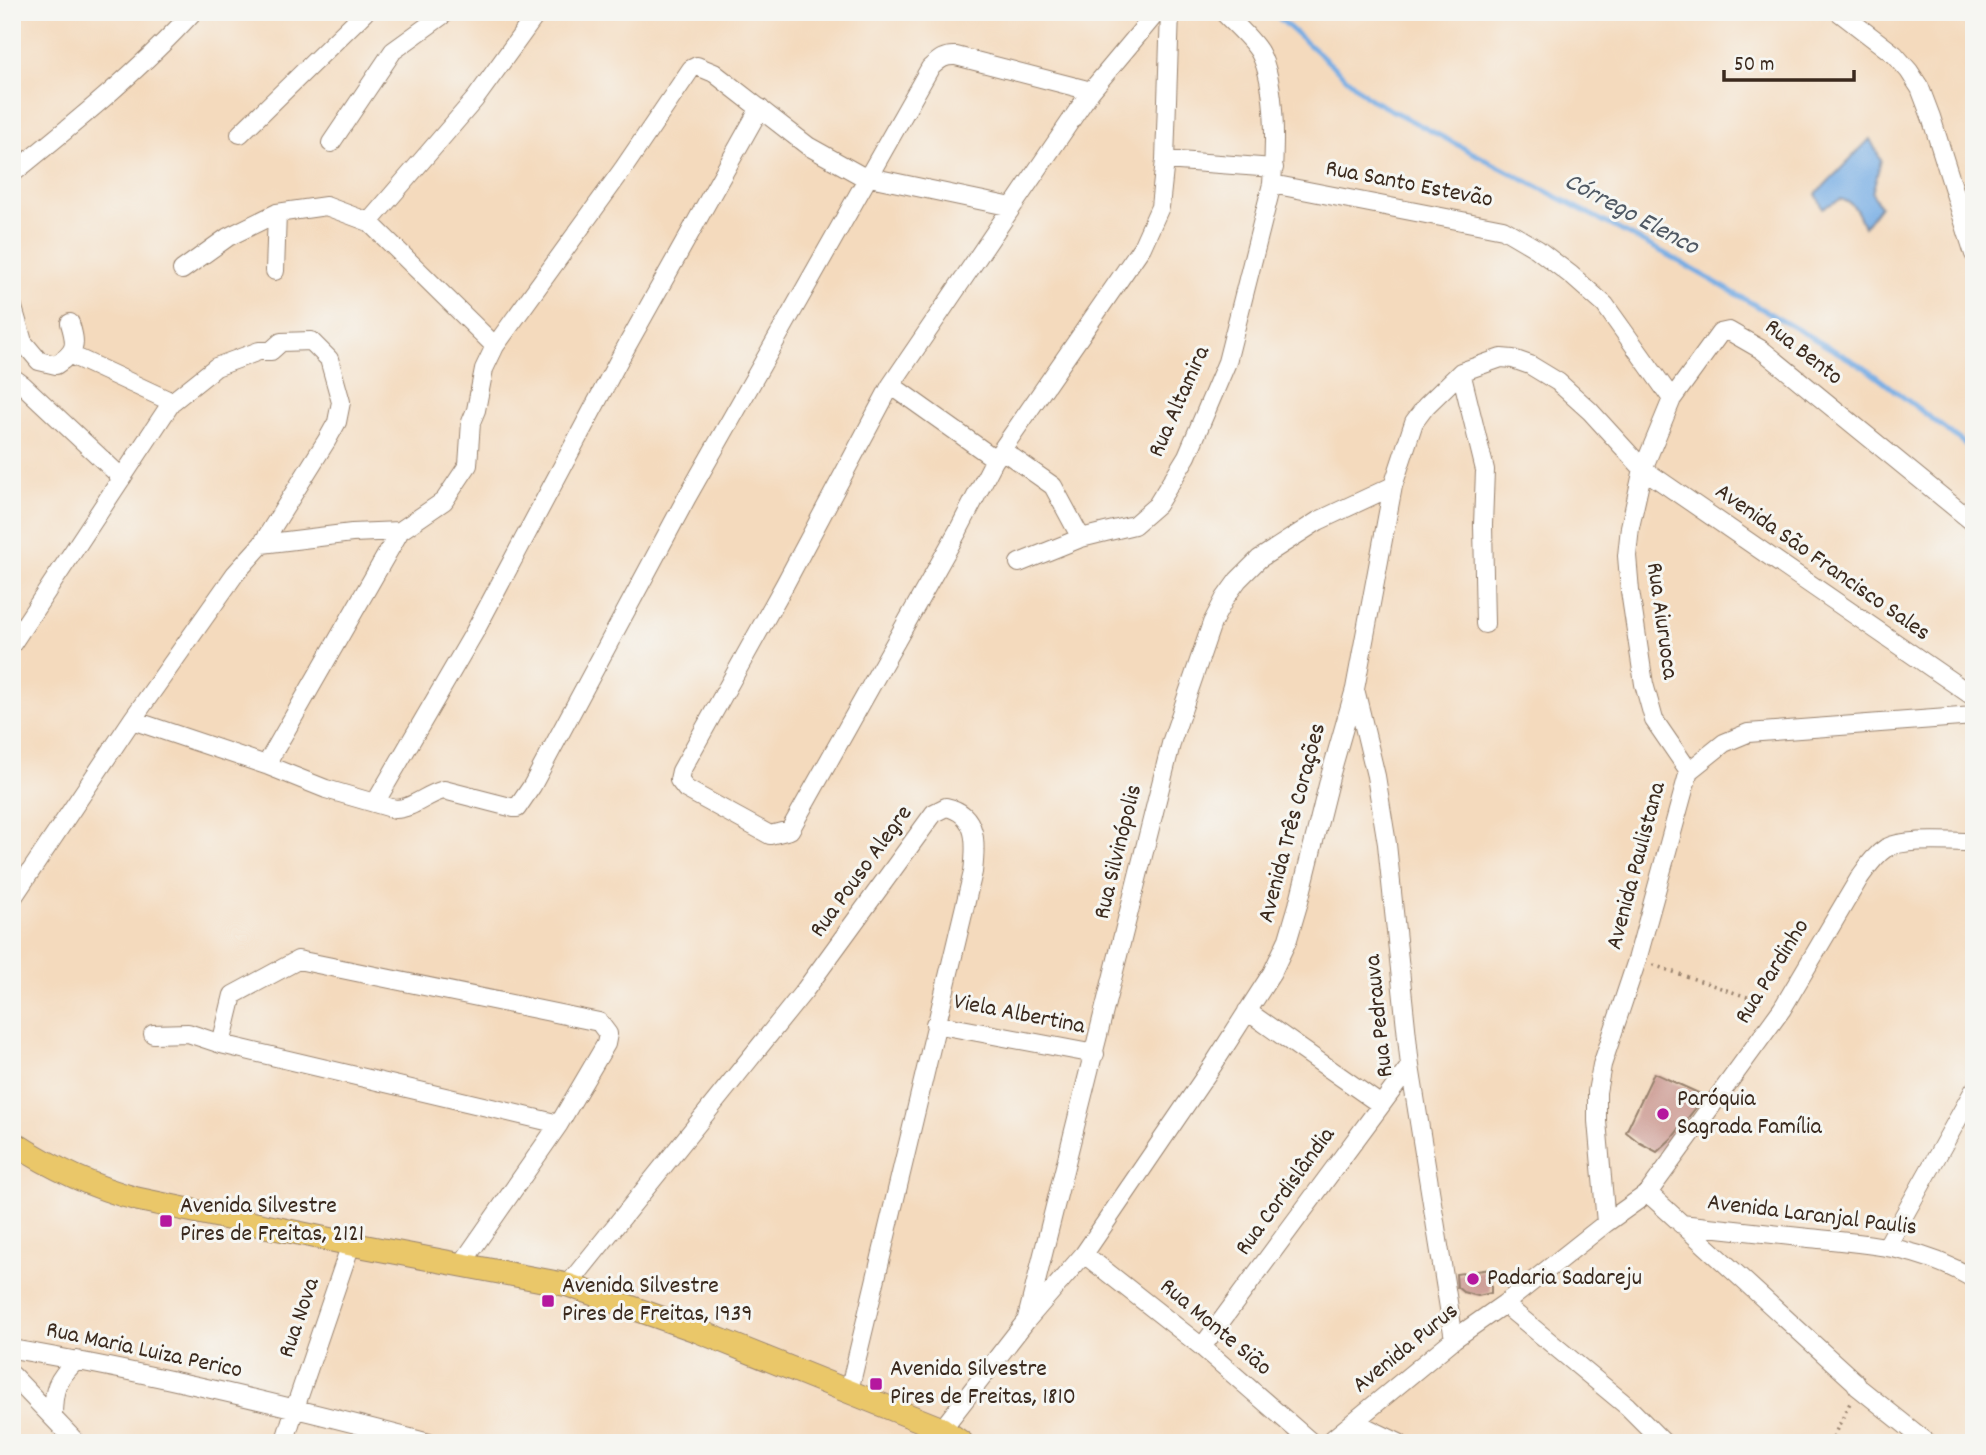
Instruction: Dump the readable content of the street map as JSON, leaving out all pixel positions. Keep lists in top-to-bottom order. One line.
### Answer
{"streets":{"street":["Rua Santo Estevão","Rua Bento","Rua Altamira","Avenida São Francisco Sales","Rua Aiuruoca","Avenida Três Corações","Rua Silvinópolis","Avenida Paulistana","Rua Pouso Alegre","Rua Pardinho","Viela Albertina","Rua Pedrauva","Rua Cordislândia","Avenida Laranjal Paulis","Rua Nova","Rua Monte Sião","Avenida Purus","Rua Maria Luiza Perico"]},"crossings":[["Rua Santo Estevão","Rua Bento"],["Rua Santo Estevão","Rua Altamira"],["Rua Bento","Avenida São Francisco Sales"],["Rua Bento","Rua Aiuruoca"],["Rua Bento","Avenida Três Corações"],["Avenida São Francisco Sales","Rua Aiuruoca"],["Avenida São Francisco Sales","Avenida Três Corações"],["Rua Aiuruoca","Avenida Três Corações"],["Rua Aiuruoca","Avenida Paulistana"],["Avenida Três Corações","Rua Silvinópolis"],["Avenida Três Corações","Rua Pedrauva"],["Avenida Três Corações","Rua Monte Sião"],["Rua Silvinópolis","Viela Albertina"],["Avenida Paulistana","Avenida Purus"],["Rua Pouso Alegre","Viela Albertina"],["Rua Pardinho","Avenida Purus"],["Rua Pedrauva","Rua Cordislândia"],["Rua Pedrauva","Avenida Purus"],["Rua Cordislândia","Rua Monte Sião"],["Rua Nova","Rua Maria Luiza Perico"]],"water":["Córrego Elenco"],"places":{"other":["Paróquia Sagrada Família","Padaria Sadareju"],"transit":["Avenida Silvestre Pires de Freitas, 2121","Avenida Silvestre Pires de Freitas, 1939","Avenida Silvestre Pires de Freitas, 1810"]},"scale_bar":"50 m"}
